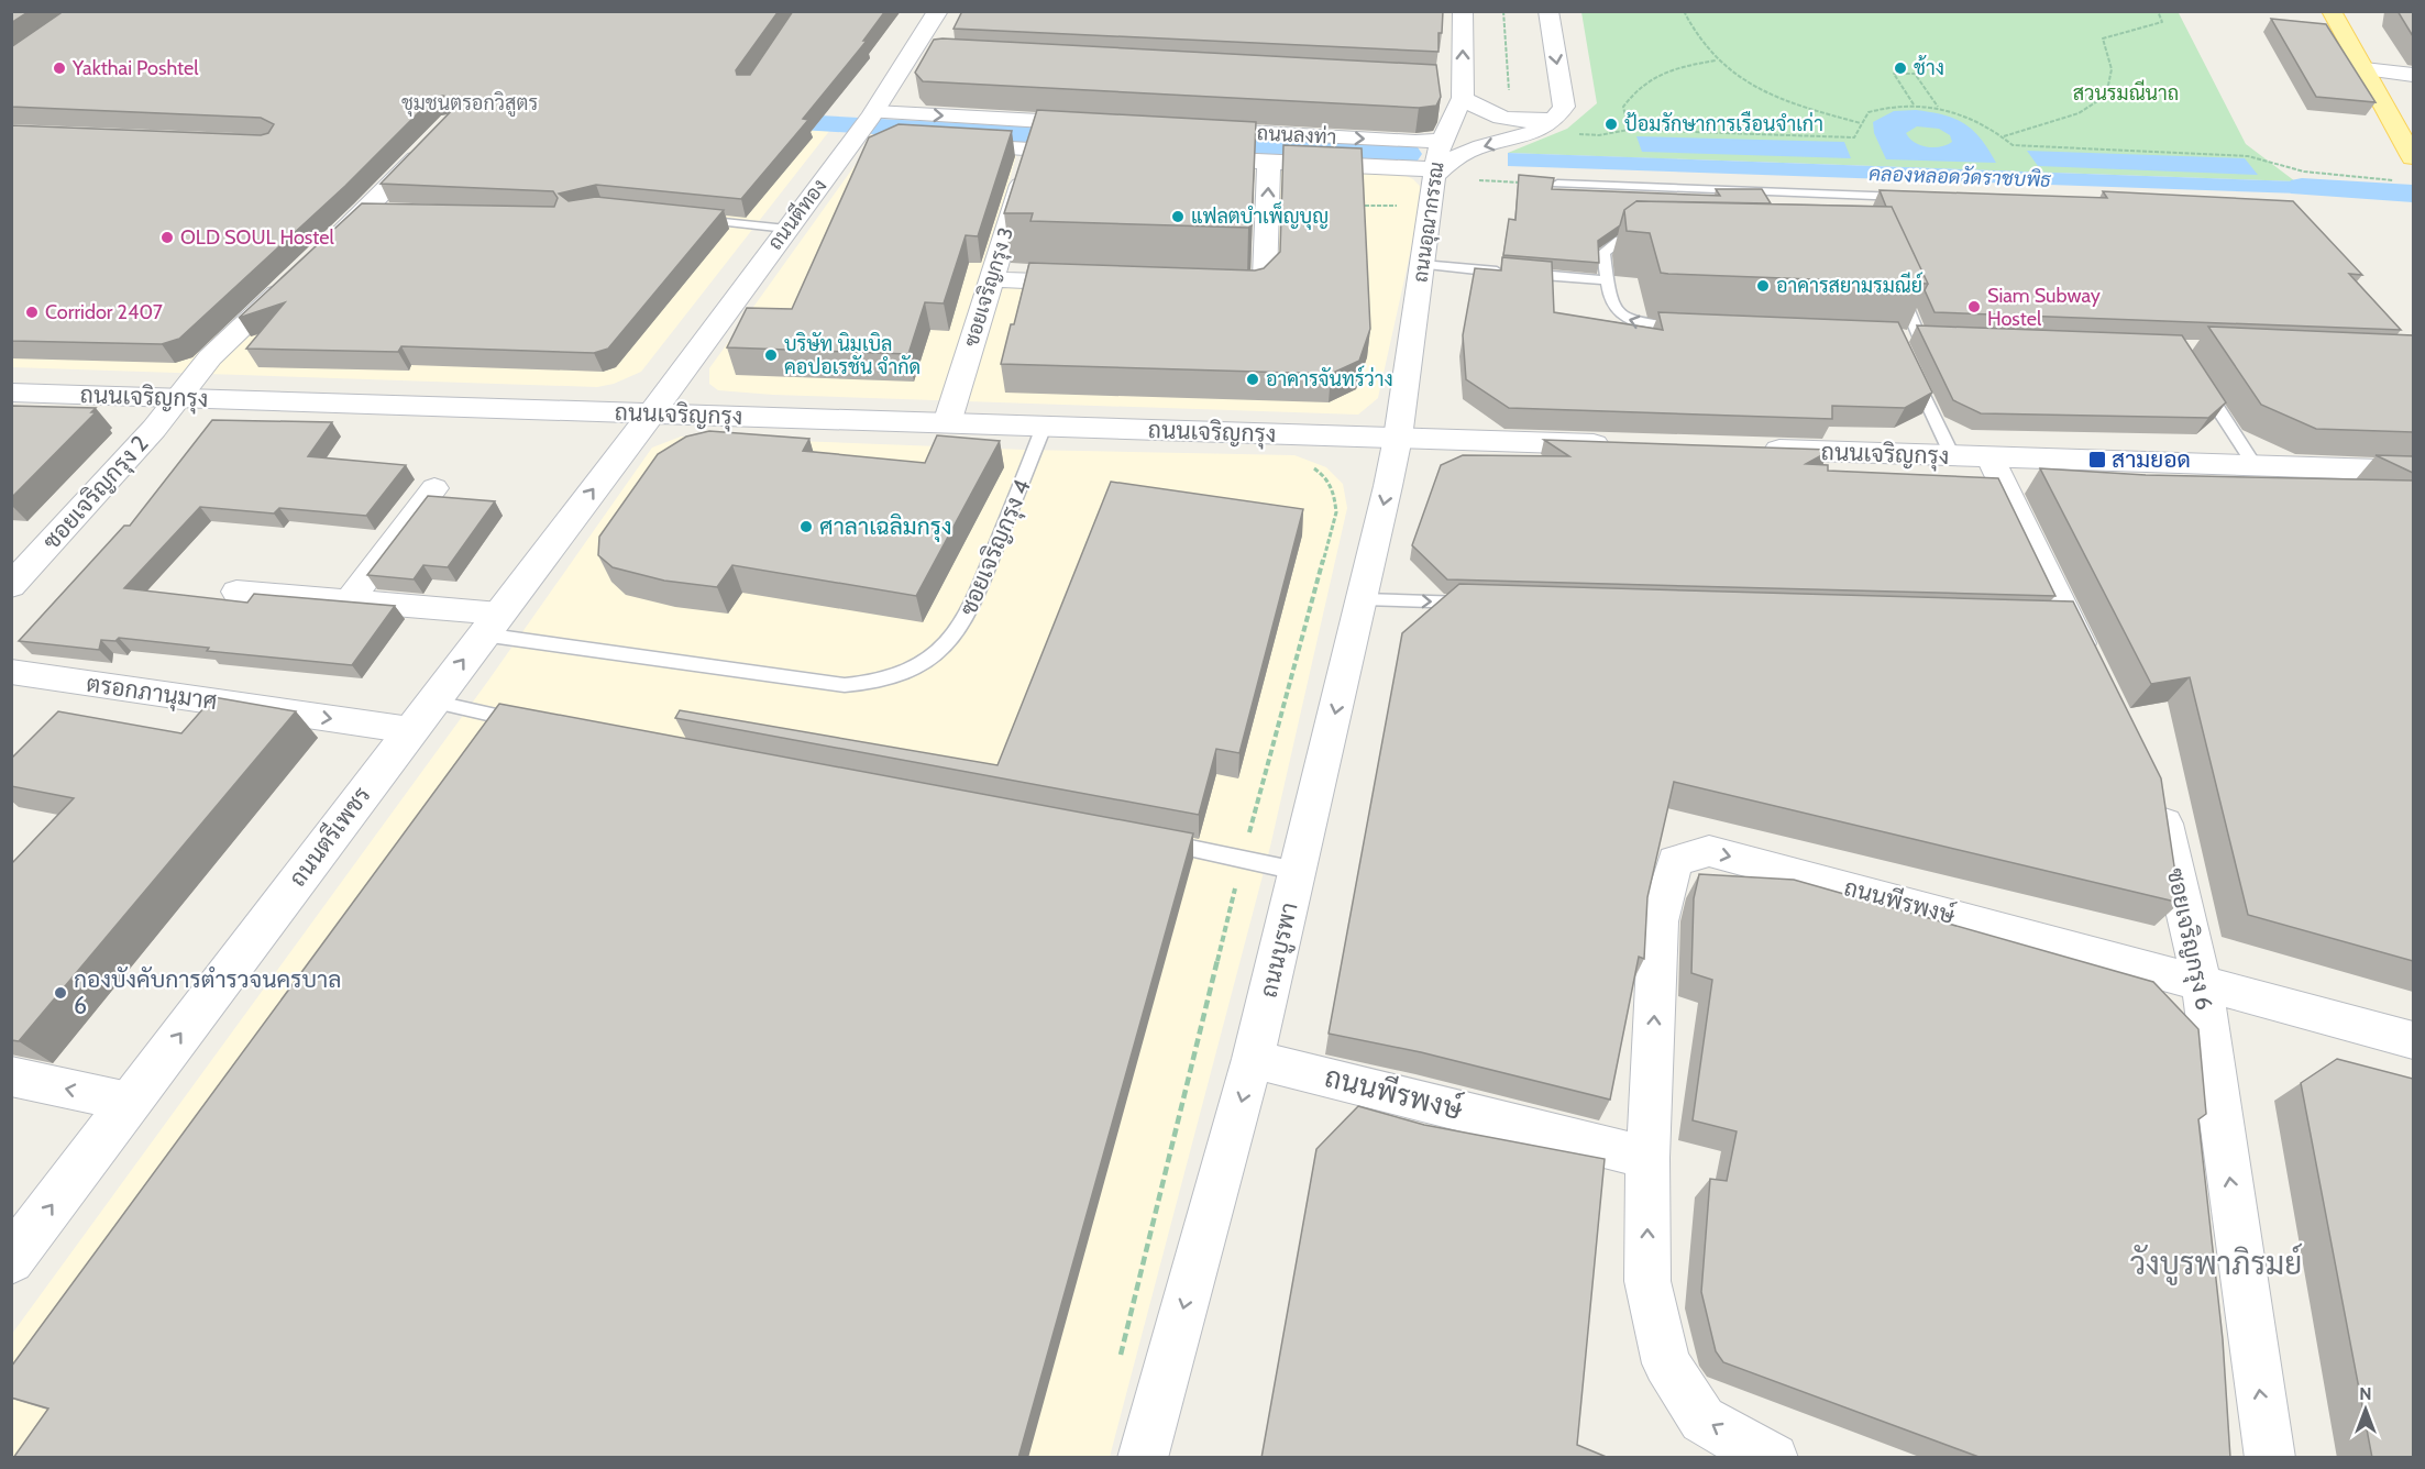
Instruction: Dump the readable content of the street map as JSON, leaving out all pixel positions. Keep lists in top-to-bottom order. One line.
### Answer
{"streets":{"main road":["ถนนตีทอง","ถนนเจริญกรุง","ถนนตรีเพชร"],"street":["ถนนลงท่า","ถนนอุณากรรณ","ซอยเจริญกรุง 3","ซอยเจริญกรุง 2","ตรอกภานุมาศ","ถนนพีรพงษ์","ซอยเจริญกรุง 6","ถนนบูรพา"],"lane":["ซอยเจริญกรุง 4"]},"crossings":[["ถนนลงท่า","ถนนอุณากรรณ"],["ถนนตีทอง","ถนนเจริญกรุง"],["ถนนตีทอง","ถนนตรีเพชร"],["ถนนอุณากรรณ","ถนนเจริญกรุง"],["ถนนอุณากรรณ","ถนนบูรพา"],["ซอยเจริญกรุง 3","ถนนเจริญกรุง"],["ถนนเจริญกรุง","ซอยเจริญกรุง 2"],["ถนนเจริญกรุง","ซอยเจริญกรุง 4"],["ถนนเจริญกรุง","ถนนตรีเพชร"],["ถนนเจริญกรุง","ถนนบูรพา"],["ซอยเจริญกรุง 4","ถนนตรีเพชร"],["ตรอกภานุมาศ","ถนนตรีเพชร"],["ถนนพีรพงษ์","ซอยเจริญกรุง 6"],["ถนนพีรพงษ์","ถนนบูรพา"]],"one_way":["ถนนตรีเพชร","ซอยเจริญกรุง 6","ถนนบูรพา"],"districts":["ชุมชนตรอกวิสูตร","วังบูรพาภิรมย์"],"water":["คลองหลอดวัดราชบพิธ"],"parks":["สวนรมณีนาถ"],"places":{"other":["Yakthai Poshtel","ช้าง","ป้อมรักษาการเรือนจำเก่า","แฟลตบำเพ็ญบุญ","OLD SOUL Hostel","อาคารสยามรมณีย์","Siam Subway Hostel","Corridor 2407","บริษัท นิมเบิล คอปอเรชัน จำกัด","อาคารจันทร์ว่าง","ศาลาเฉลิมกรุง","กองบังคับการตำรวจนครบาล 6"],"transit":["สามยอด"]},"north":"top"}
